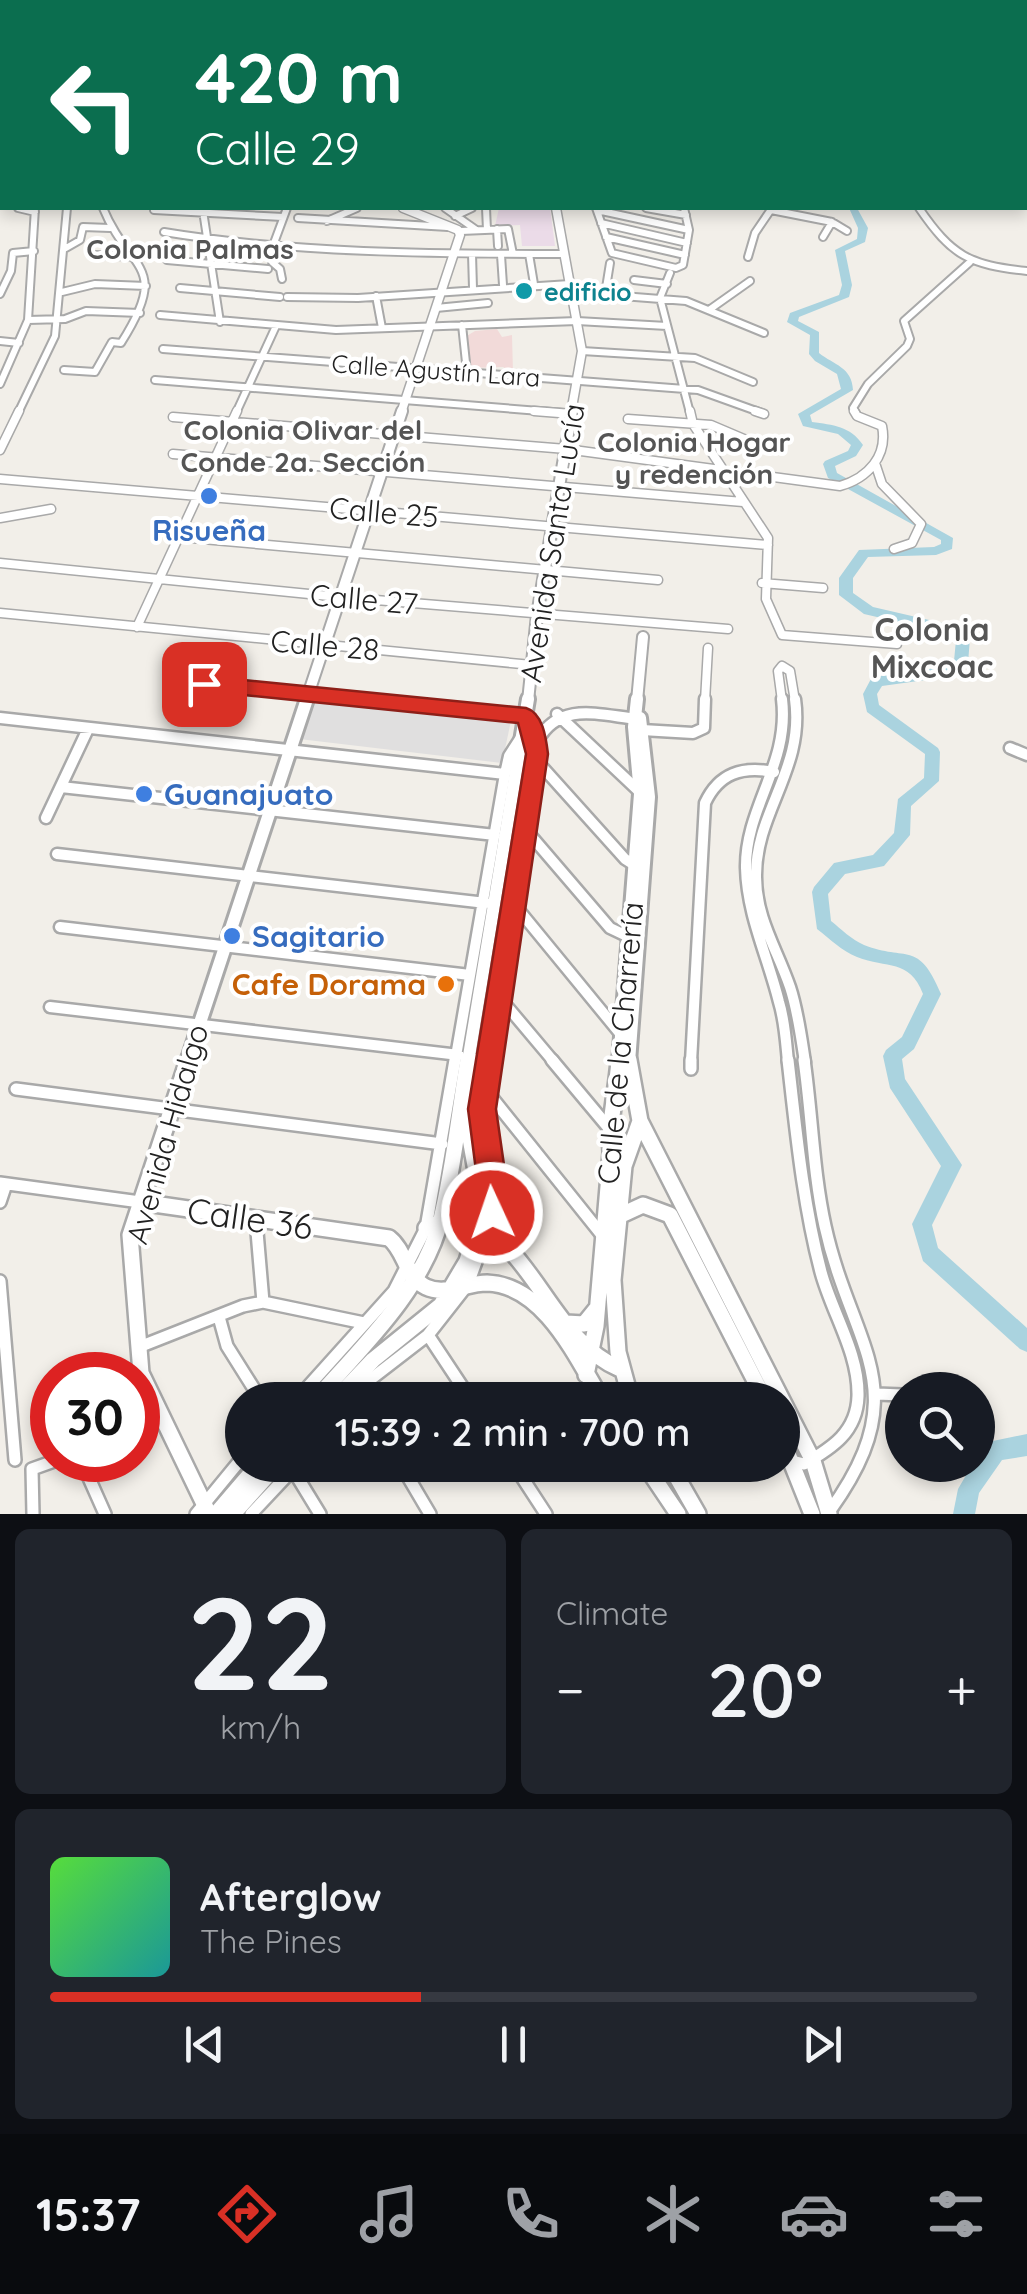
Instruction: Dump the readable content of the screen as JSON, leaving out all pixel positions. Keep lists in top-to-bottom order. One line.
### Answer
{"streets":{"street":["Calle Agustín Lara","Calle 25","Avenida Santa Lucía","Calle 27","Calle 28","Calle de la Charrería","Avenida Hidalgo","Calle 36"]},"crossings":[["Calle Agustín Lara","Avenida Santa Lucía"],["Calle Agustín Lara","Avenida Hidalgo"],["Calle 25","Avenida Santa Lucía"],["Calle 25","Avenida Hidalgo"],["Avenida Santa Lucía","Calle 27"],["Avenida Santa Lucía","Calle 28"],["Avenida Santa Lucía","Calle 36"],["Calle 27","Avenida Hidalgo"],["Calle 28","Avenida Hidalgo"],["Avenida Hidalgo","Calle 36"]],"districts":["Colonia Palmas","Colonia Olivar del Conde 2a. Sección","Colonia Hogar y redención","Colonia Mixcoac"],"places":["edificio","Risueña","Guanajuato","Sagitario","Cafe Dorama"],"page":{"turn":["420 m","Calle 29"],"limit":"30","trip":"15:39 · 2 min · 700 m","tile":[["22","km/h"],"Climate"],"heat":["−","20°","+"],"song":["Afterglow","The Pines"],"tabs":"15:37"}}
